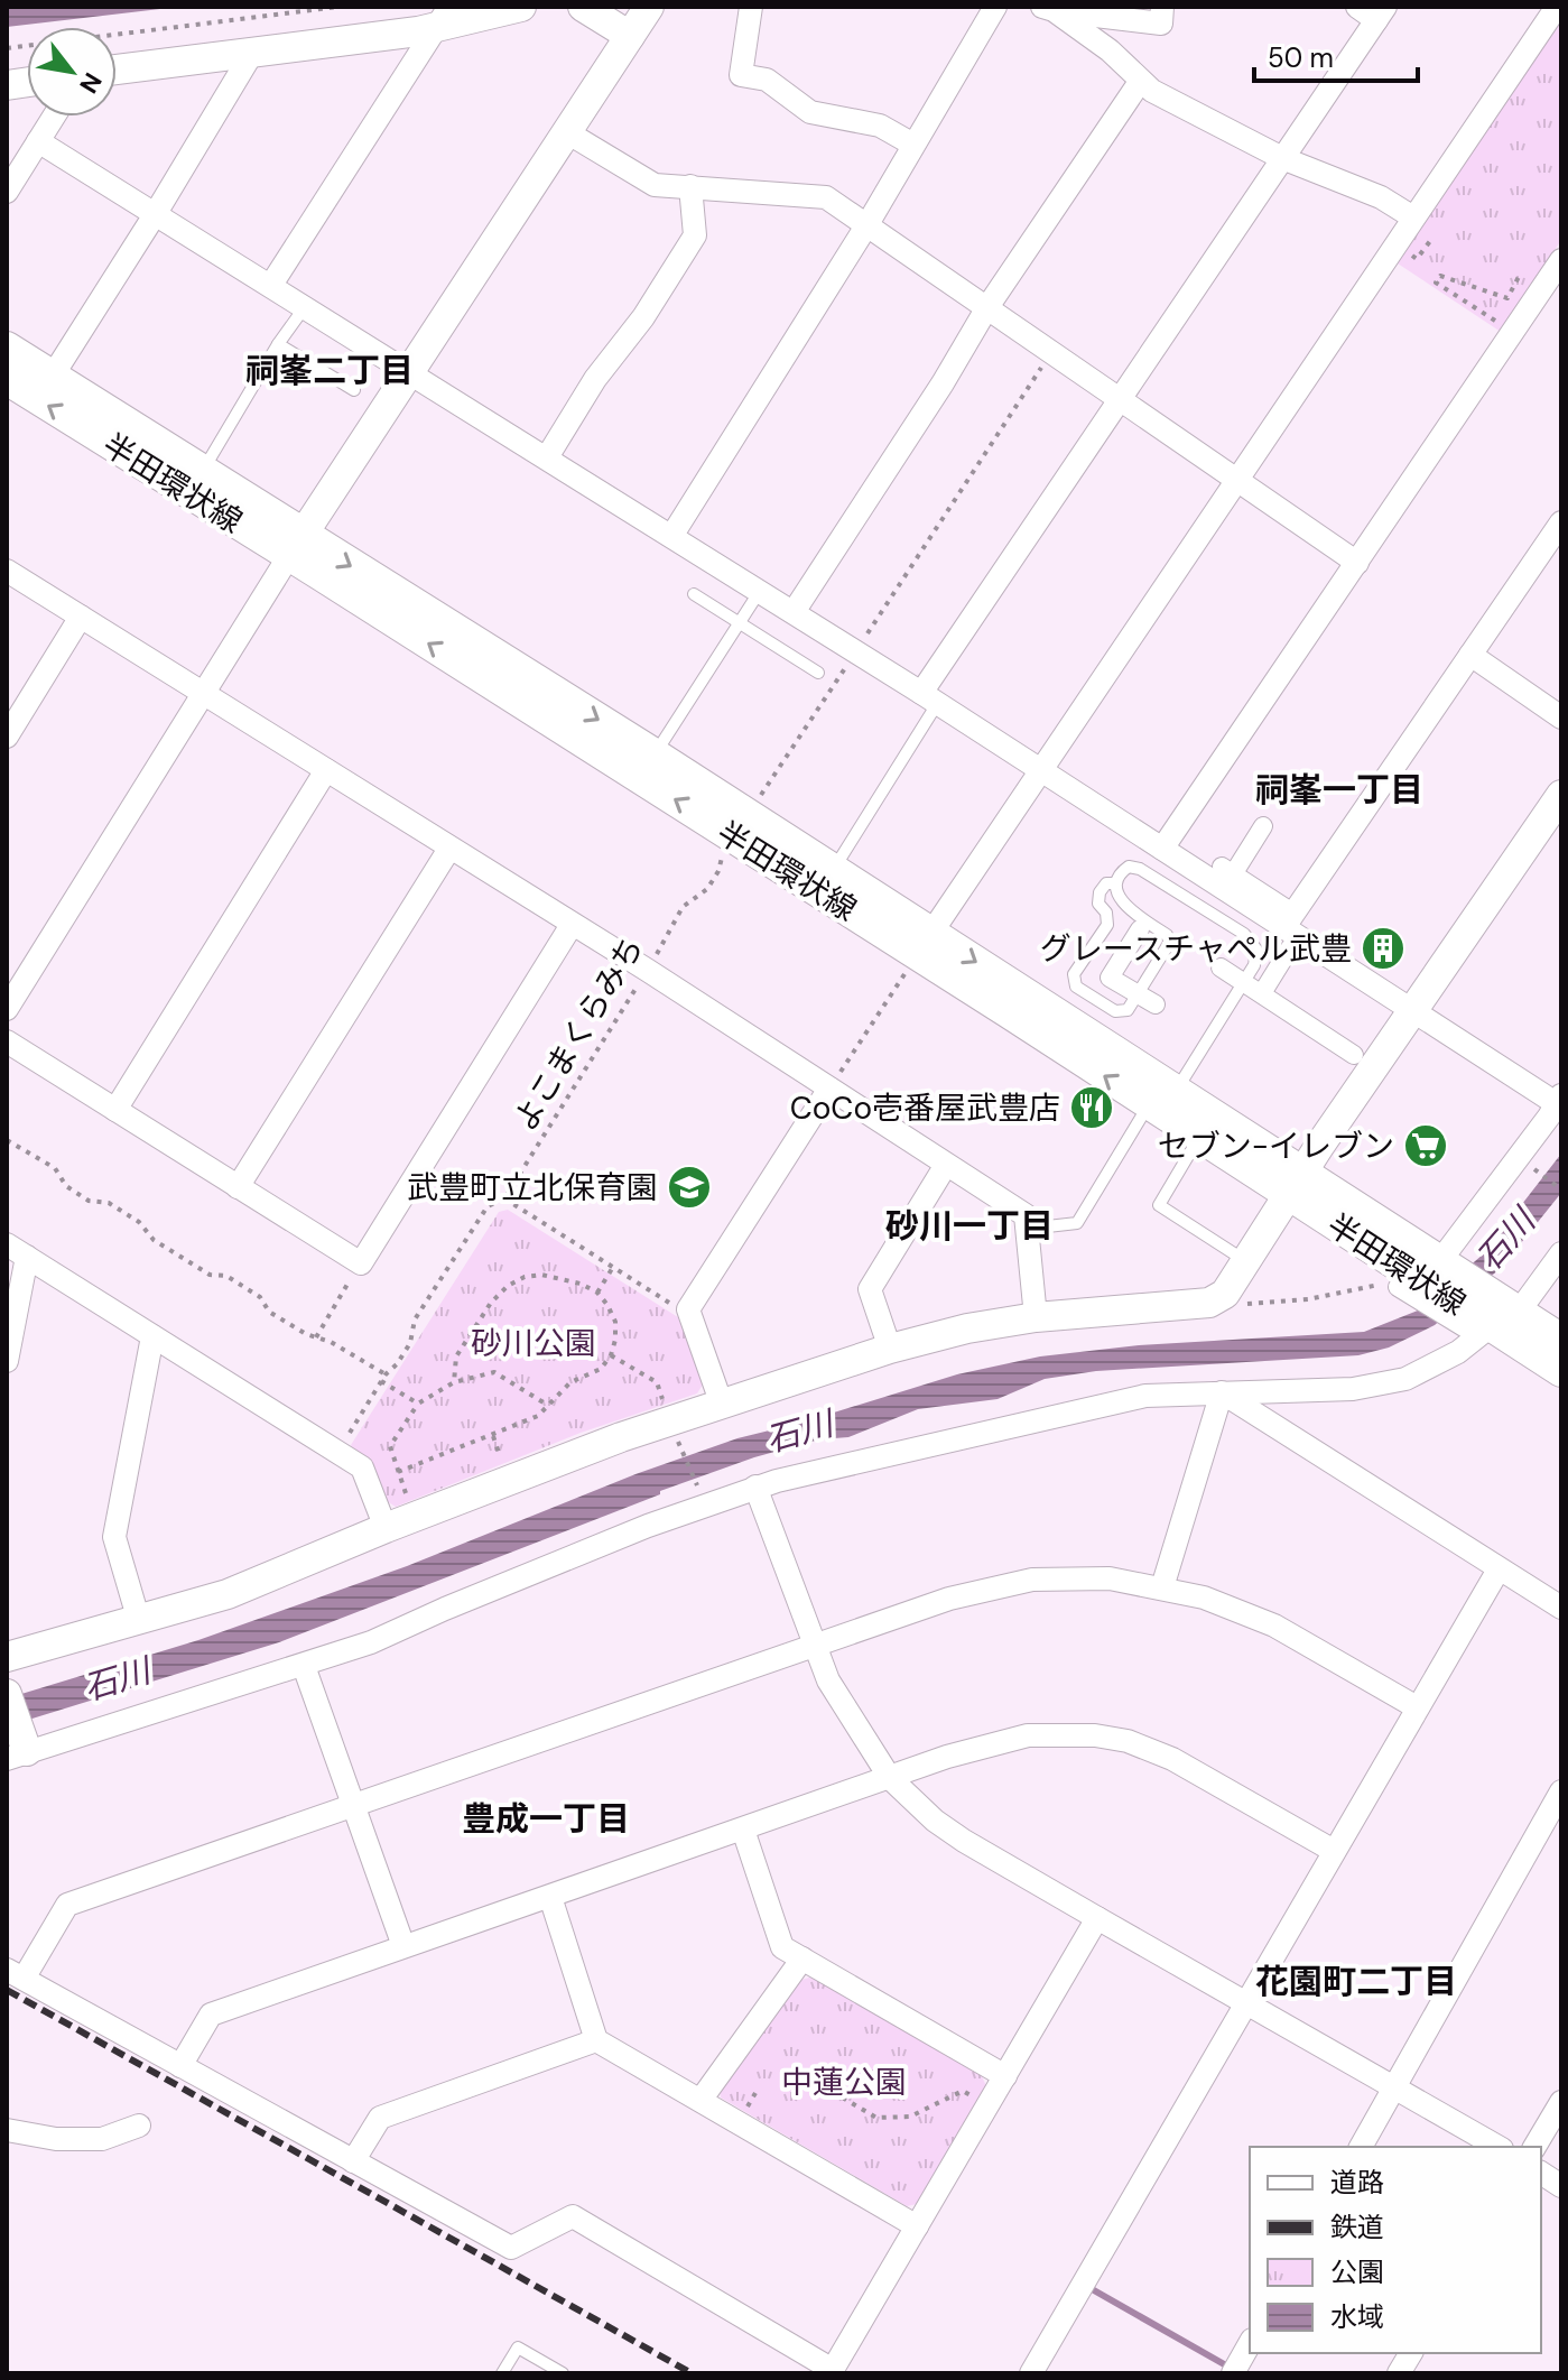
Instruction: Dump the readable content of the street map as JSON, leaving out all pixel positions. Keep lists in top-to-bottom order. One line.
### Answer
{"streets":{"main road":["半田環状線"],"path":["よこまくらみち"]},"districts":["祠峯二丁目","祠峯一丁目","砂川一丁目","豊成一丁目","花園町二丁目"],"water":["石川"],"parks":["砂川公園","中蓮公園"],"places":{"building":["グレースチャペル武豊"],"restaurant":["CoCo壱番屋武豊店"],"supermarket":["セブン-イレブン"],"school or university":["武豊町立北保育園"]},"legend":["道路","鉄道","公園","水域"],"scale_bar":"50 m","north":"bottom right"}
